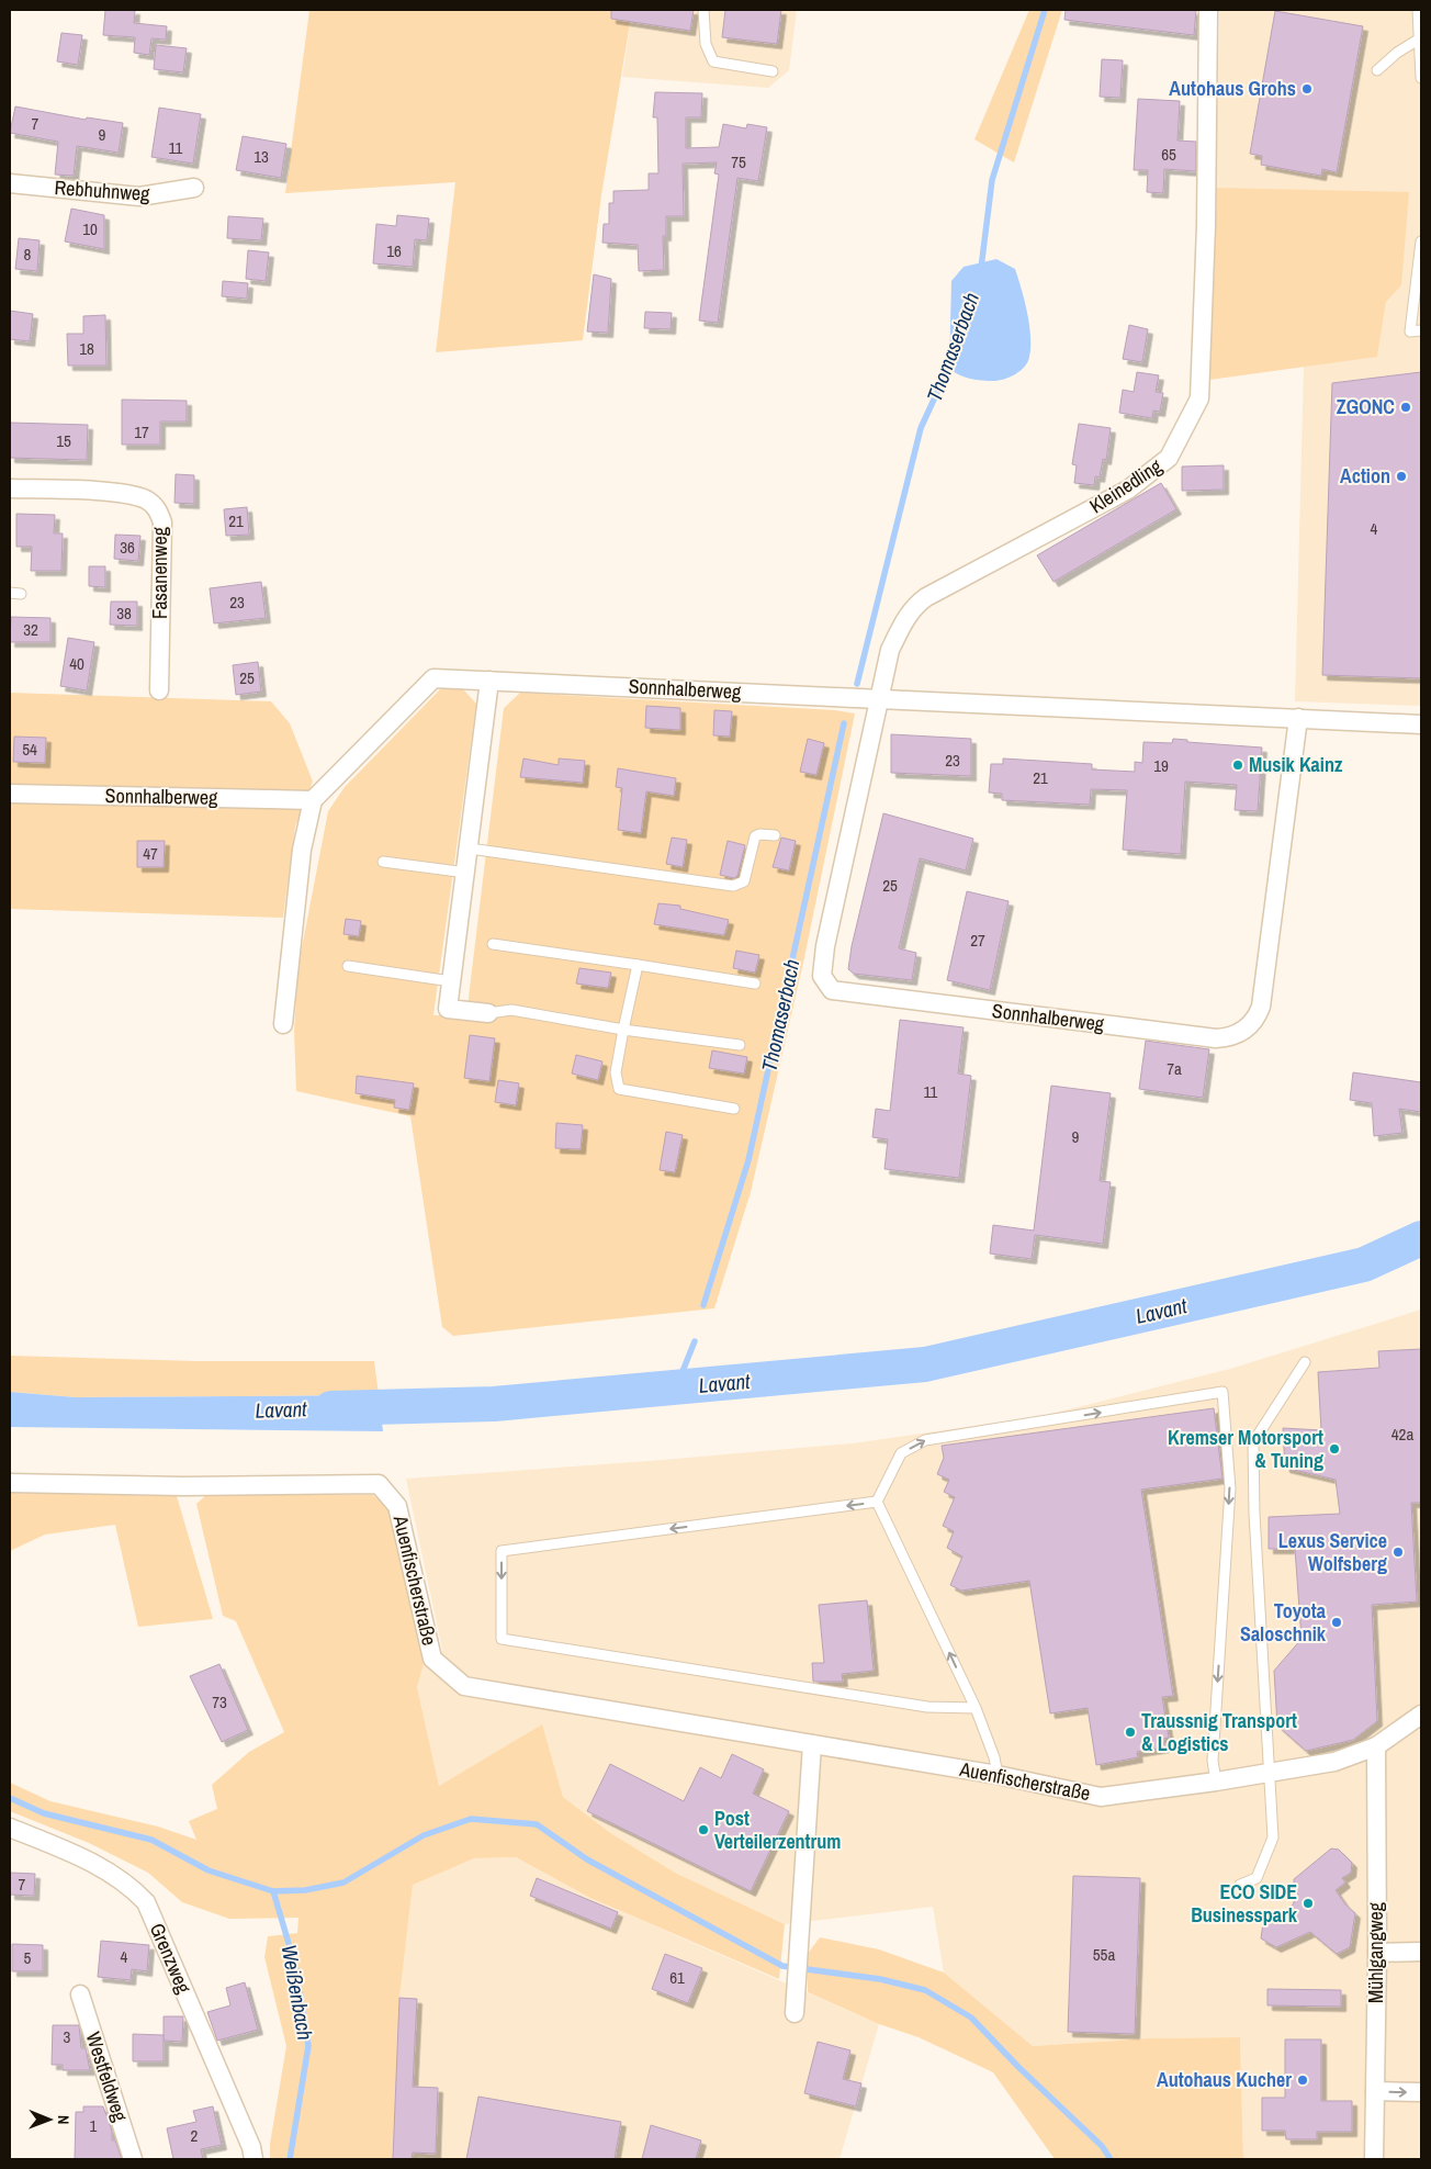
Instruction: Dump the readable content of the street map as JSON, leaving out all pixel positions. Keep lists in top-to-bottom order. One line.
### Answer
{"streets":{"street":["Rebhuhnweg","Kleinedling","Fasanenweg","Sonnhalberweg","Auenfischerstraße","Mühlgangweg","Grenzweg","Westfeldweg"]},"crossings":[["Kleinedling","Sonnhalberweg"],["Auenfischerstraße","Mühlgangweg"]],"water":["Thomaserbach","Lavant","Weißenbach"],"places":["Autohaus Grohs","ZGONC","Action","Musik Kainz","Kremser Motorsport & Tuning","Lexus Service Wolfsberg","Toyota Saloschnik","Traussnig Transport & Logistics","Post Verteilerzentrum","ECO SIDE Businesspark","Autohaus Kucher"],"house_numbers":["7","9","11","65","13","75","10","16","8","18","17","15","21","4","36","23","38","32","40","25","54","23","19","21","47","25","27","7a","11","9","42a","73","7","55a","4","5","61","3","1","2"],"north":"right"}
